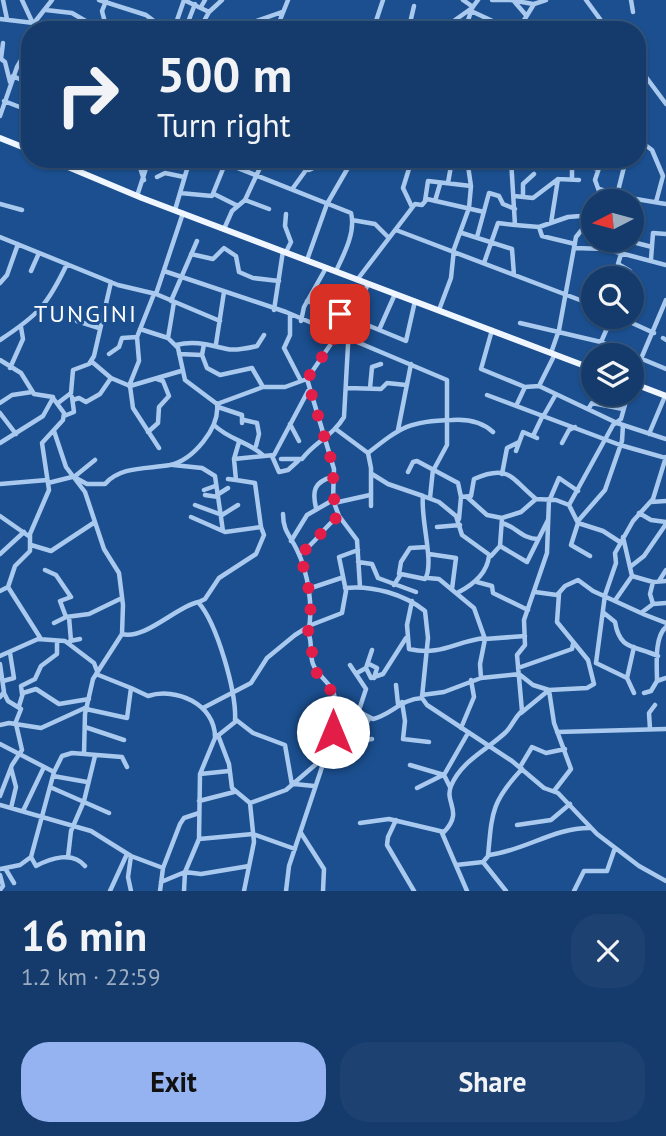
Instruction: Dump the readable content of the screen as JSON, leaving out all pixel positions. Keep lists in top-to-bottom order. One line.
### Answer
{"districts":["TUNGINI"],"north":"left","page":{"turn":["500 m","Turn right"],"heading":["16 min","1.2 km · 22:59"],"buttons":["Exit","Share"]}}
